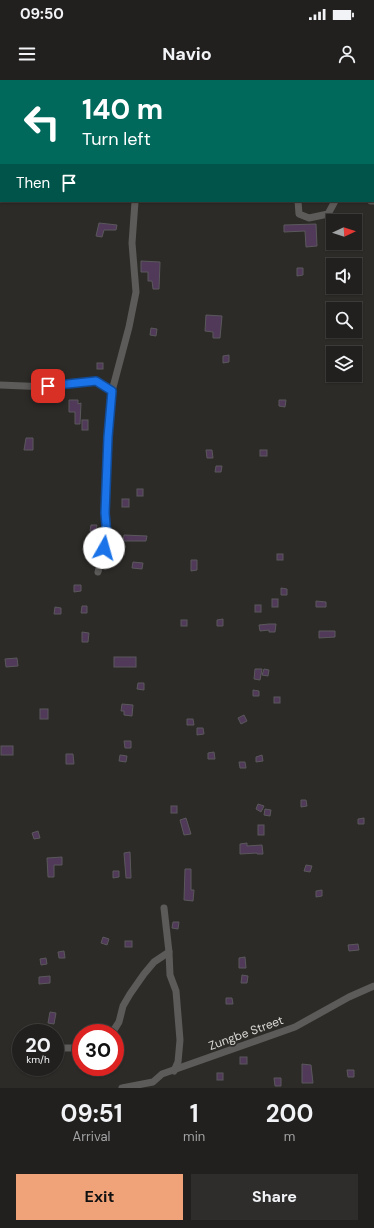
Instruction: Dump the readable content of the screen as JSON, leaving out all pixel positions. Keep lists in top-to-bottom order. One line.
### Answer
{"streets":{"street":["Zungbe Street"]},"north":"right","page":{"status":"09:50","header":"Navio","turn":["140 m","Turn left"],"then":"Then","speed":"20 km/h","limit":"30","eta":["09:51","Arrival","1","min","200","m"],"buttons":["Exit","Share"]}}
